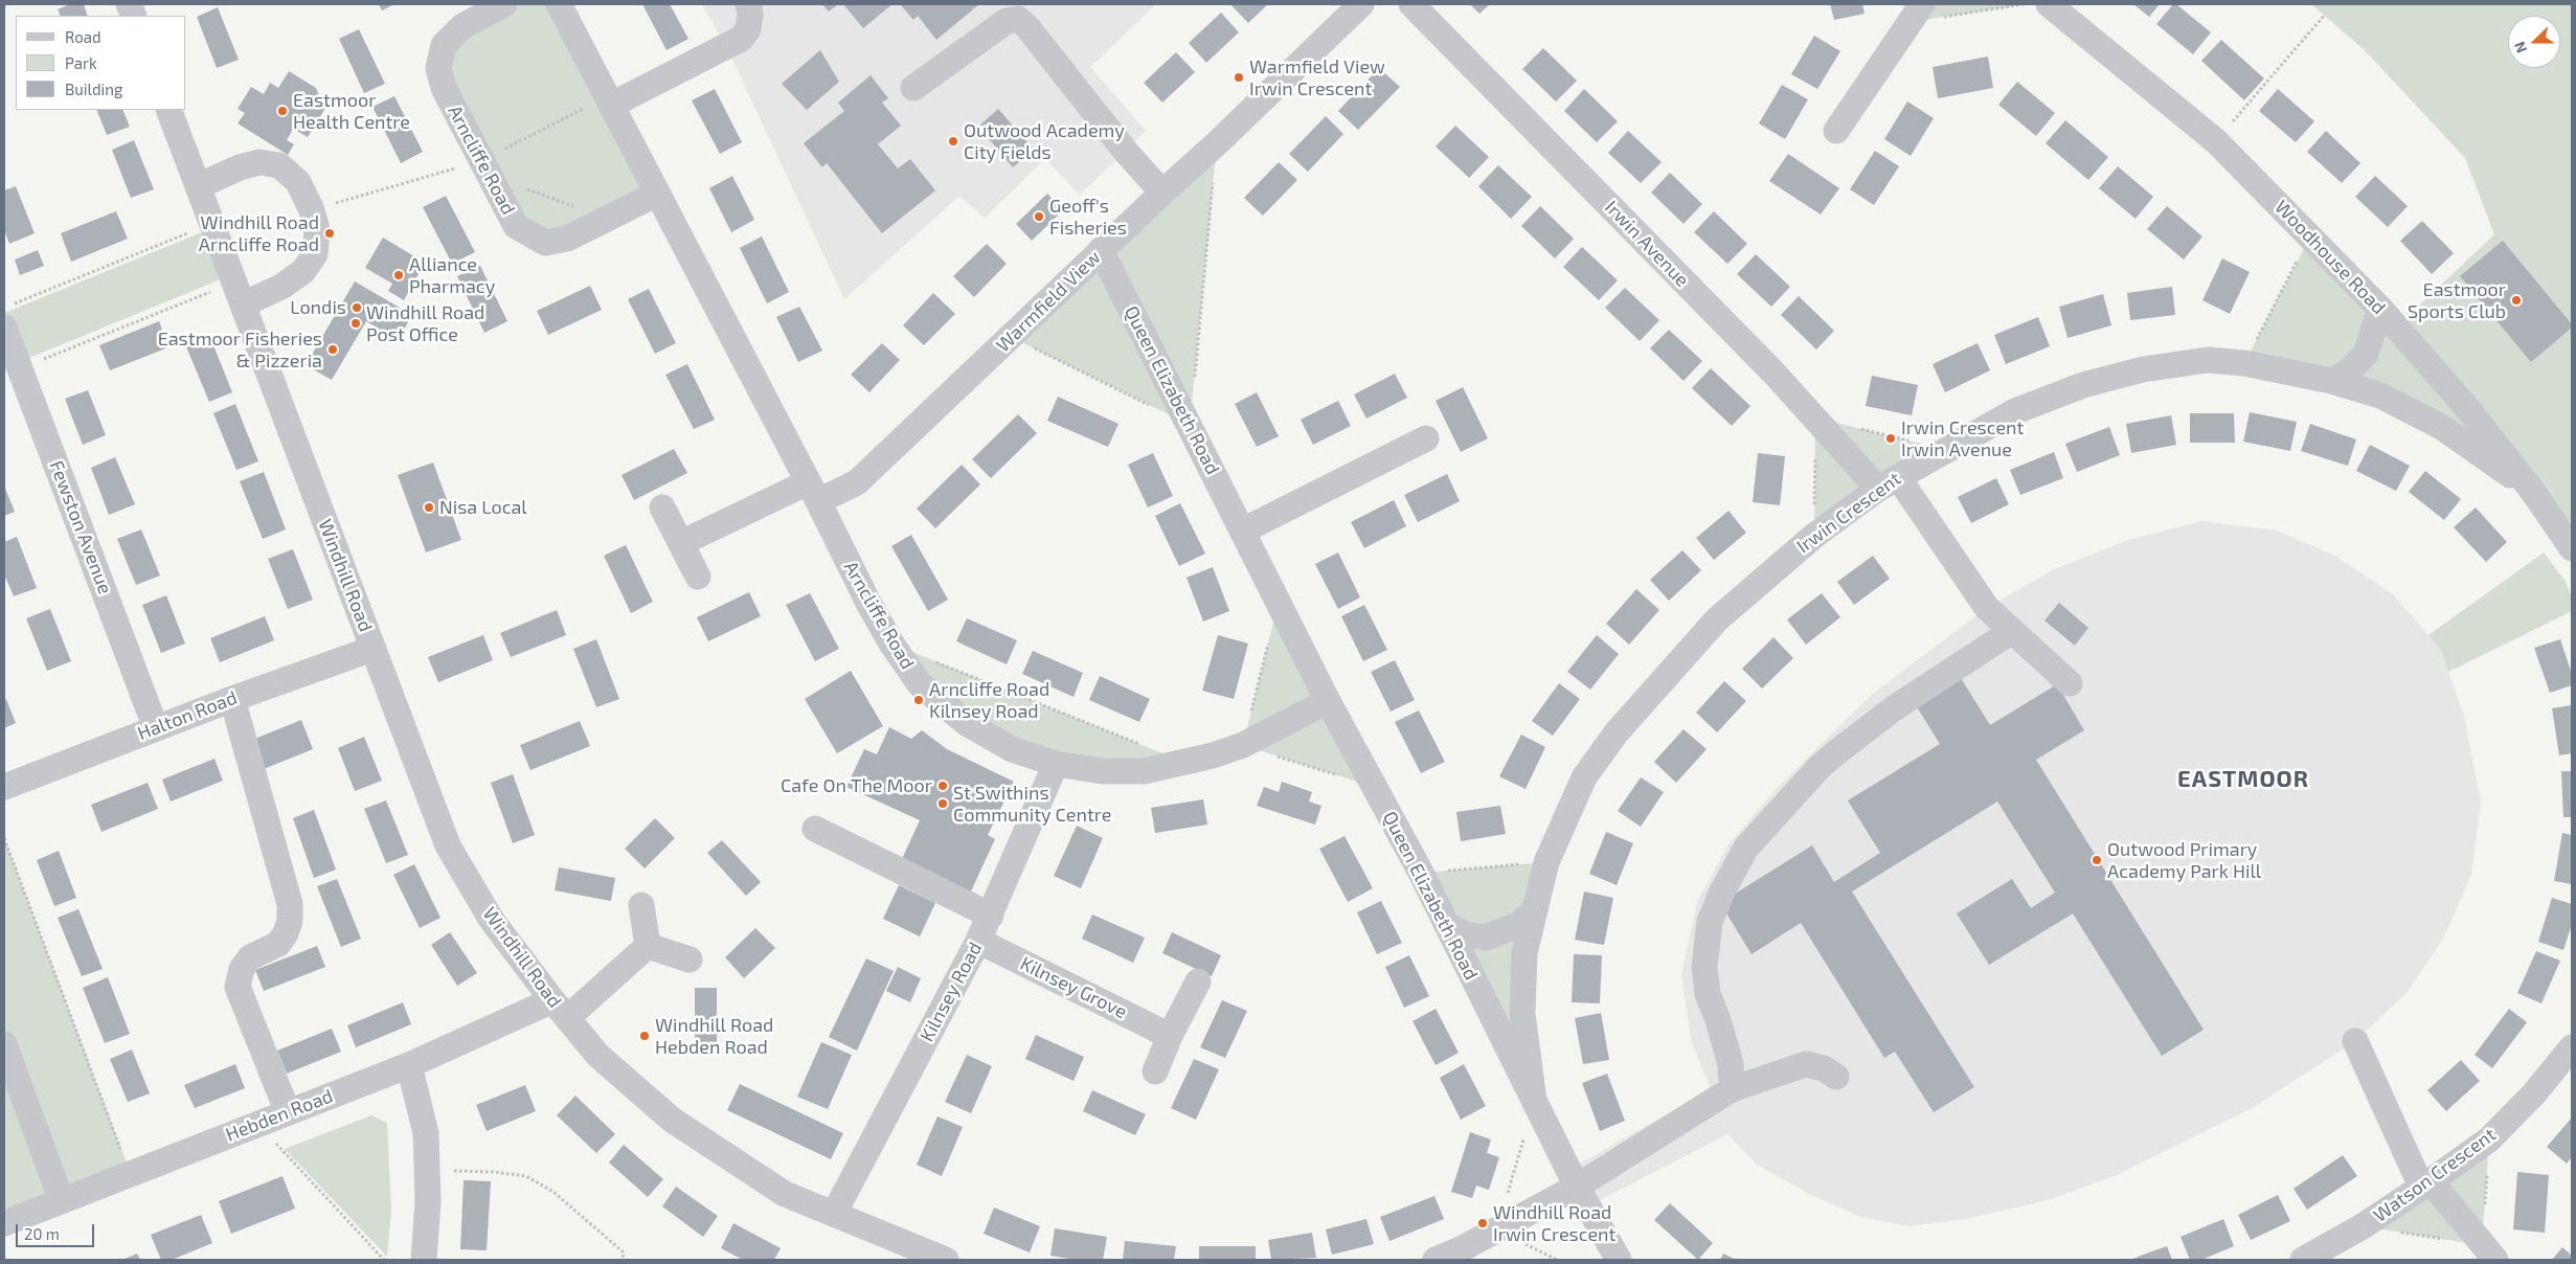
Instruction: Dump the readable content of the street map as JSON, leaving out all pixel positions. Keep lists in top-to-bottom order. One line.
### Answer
{"streets":{"street":["Arncliffe Road","Irwin Avenue","Woodhouse Road","Warmfield View","Queen Elizabeth Road","Irwin Crescent","Fewston Avenue","Windhill Road","Halton Road","Kilnsey Grove","Kilnsey Road","Hebden Road","Watson Crescent"]},"crossings":[["Arncliffe Road","Warmfield View"],["Arncliffe Road","Queen Elizabeth Road"],["Arncliffe Road","Kilnsey Road"],["Irwin Avenue","Irwin Crescent"],["Woodhouse Road","Irwin Crescent"],["Warmfield View","Queen Elizabeth Road"],["Queen Elizabeth Road","Irwin Crescent"],["Fewston Avenue","Halton Road"],["Windhill Road","Halton Road"],["Windhill Road","Kilnsey Road"],["Windhill Road","Hebden Road"],["Kilnsey Grove","Kilnsey Road"]],"districts":["EASTMOOR"],"places":["Warmfield View Irwin Crescent","Eastmoor Health Centre","Outwood Academy City Fields","Geoff's Fisheries","Windhill Road Arncliffe Road","Alliance Pharmacy","Eastmoor Sports Club","Londis","Windhill Road Post Office","Eastmoor Fisheries & Pizzeria","Irwin Crescent Irwin Avenue","Nisa Local","Arncliffe Road Kilnsey Road","Cafe On The Moor","St Swithins Community Centre","Outwood Primary Academy Park Hill","Windhill Road Hebden Road","Windhill Road Irwin Crescent"],"legend":["Road","Park","Building"],"scale_bar":"20 m","north":"left"}
